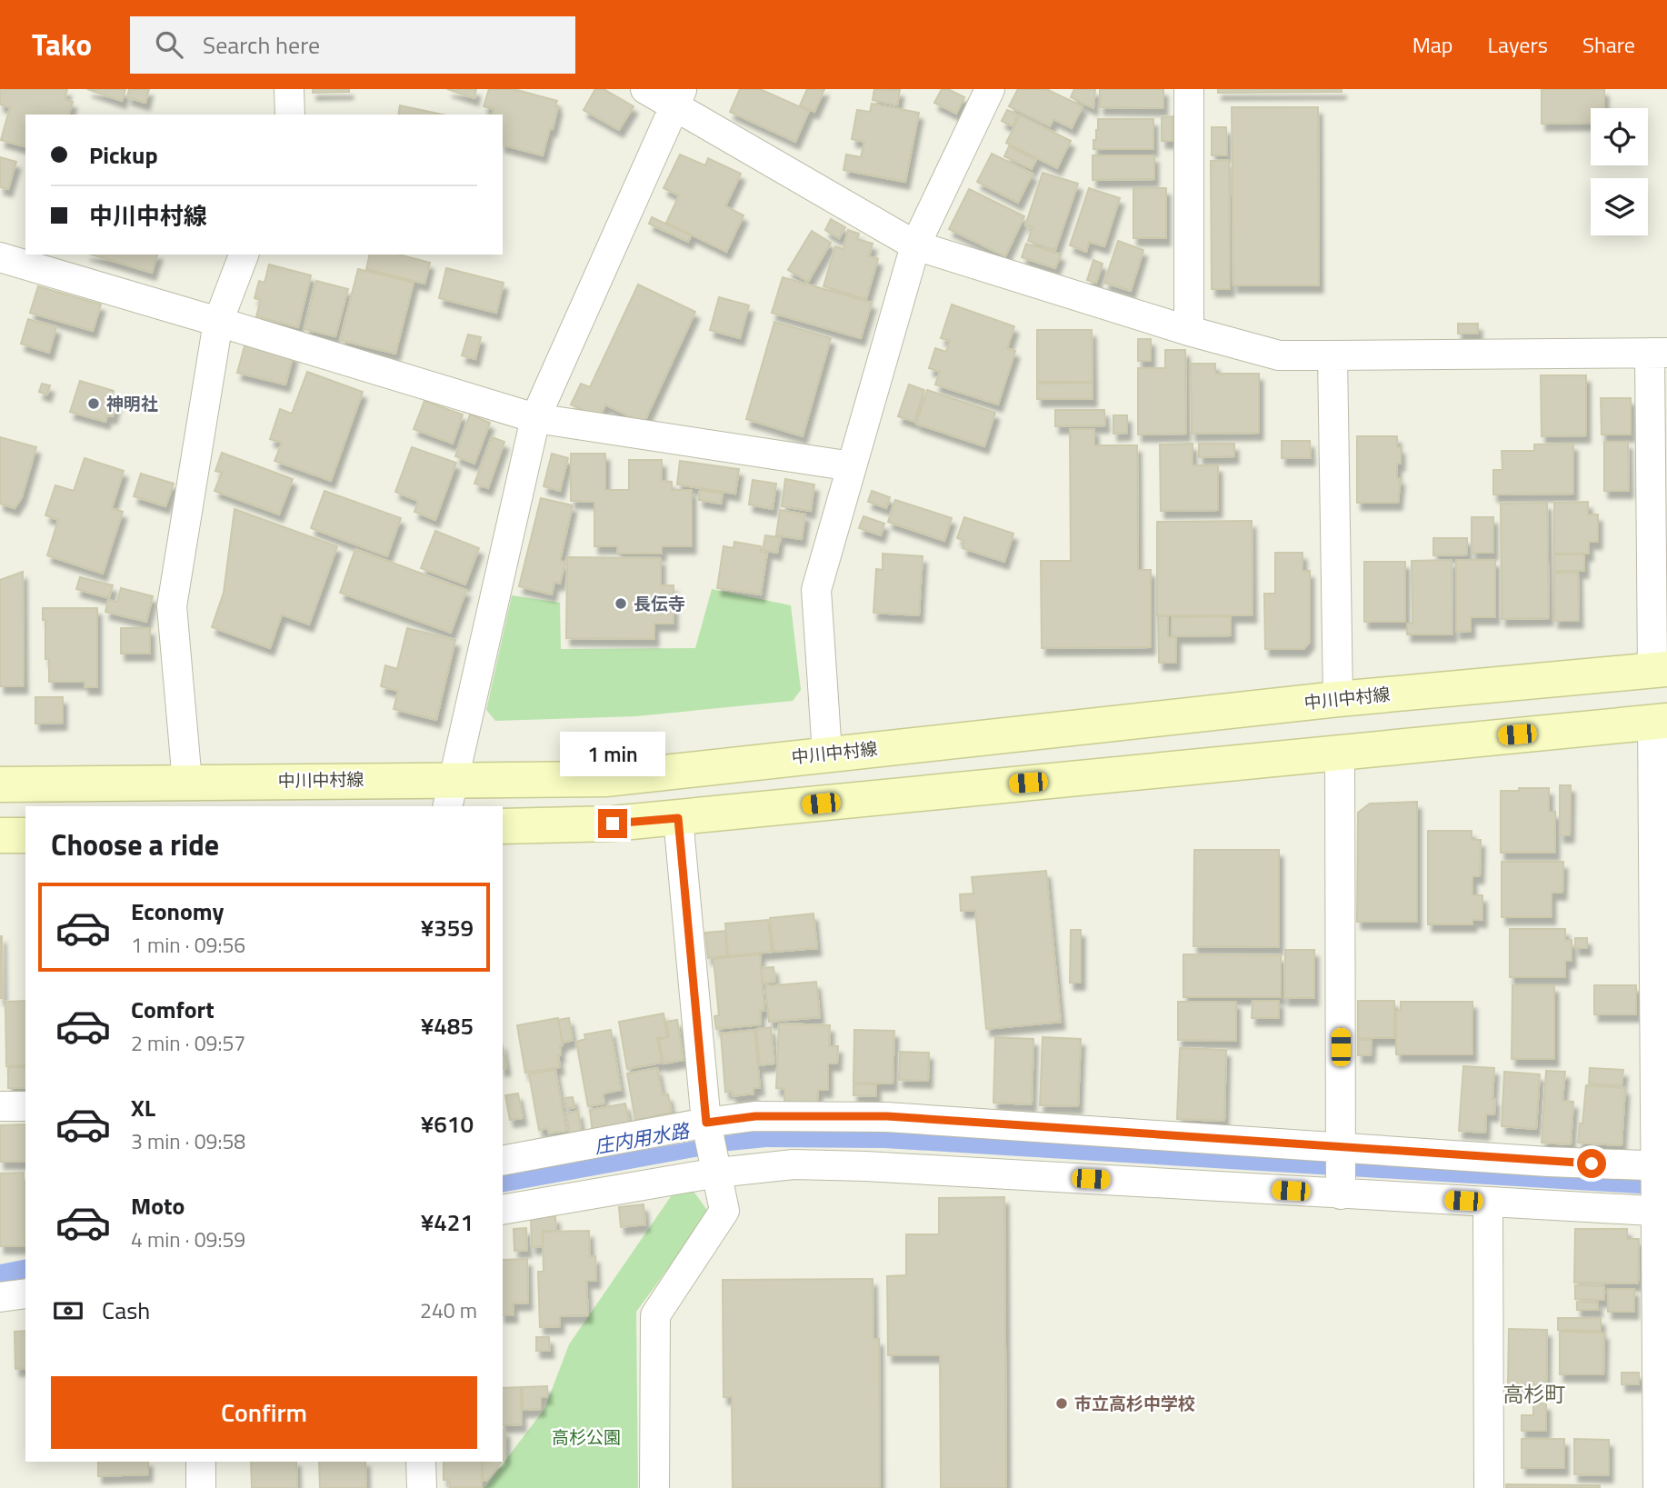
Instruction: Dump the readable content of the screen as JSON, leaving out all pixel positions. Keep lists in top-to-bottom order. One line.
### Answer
{"streets":{"main road":["中川中村線"]},"districts":["高杉町"],"water":["庄内用水路"],"parks":["高杉公園"],"places":["神明社","長伝寺","市立高杉中学校"],"page":{"header":"Tako","search":"Search here","nav":["Map","Layers","Share"],"banner":["Pickup","中川中村線"],"bubble":"1 min","heading":"Choose a ride","list":[{"name":"Economy","note":"1 min · 09:56","value":"¥359"},{"name":"Comfort","note":"2 min · 09:57","value":"¥485"},{"name":"XL","note":"3 min · 09:58","value":"¥610"},{"name":"Moto","note":"4 min · 09:59","value":"¥421"}],"pay":["Cash","240 m"],"buttons":"Confirm"}}
